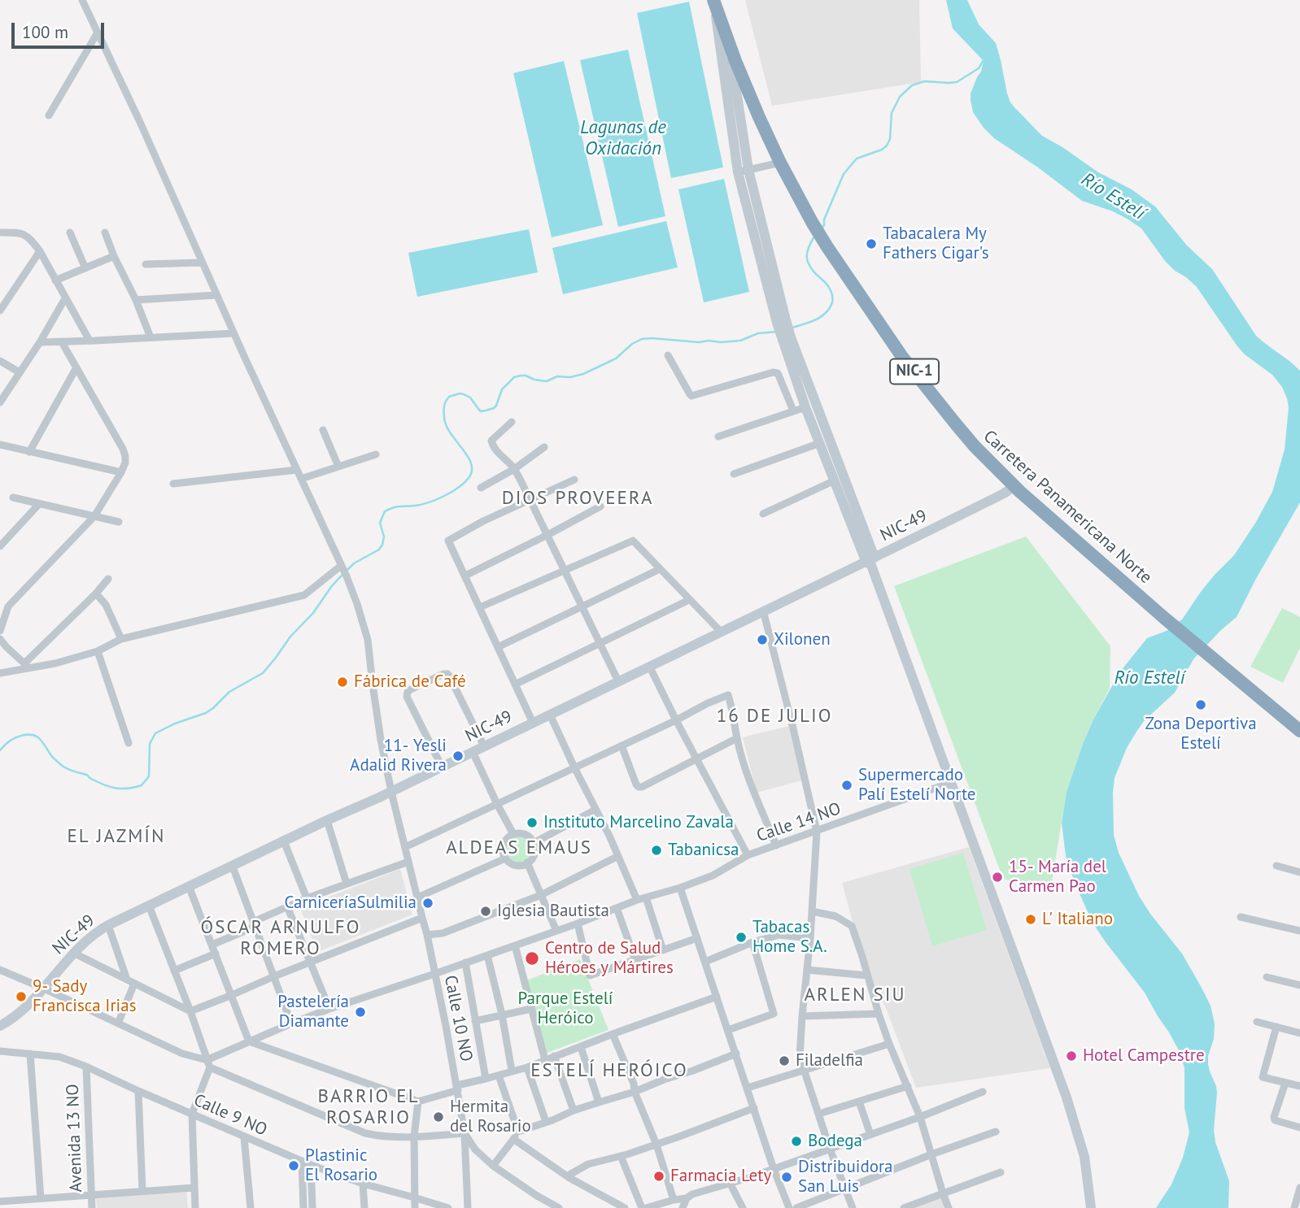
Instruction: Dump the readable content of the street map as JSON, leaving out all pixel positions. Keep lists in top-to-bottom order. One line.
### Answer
{"streets":{"highway":["NIC-1","Carretera Panamericana Norte"],"street":["NIC-49","Calle 14 NO","Calle 10 NO","Calle 9 NO","Avenida 13 NO"]},"crossings":[["Carretera Panamericana Norte","NIC-49"],["NIC-49","Calle 10 NO"],["Calle 14 NO","Calle 10 NO"],["Calle 9 NO","Avenida 13 NO"]],"districts":["DIOS PROVEERA","16 DE JULIO","EL JAZMÍN","ALDEAS EMAUS","ÓSCAR ARNULFO ROMERO","ARLEN SIU","ESTELÍ HERÓICO","BARRIO EL ROSARIO"],"water":["Lagunas de Oxidación","Río Estelí"],"parks":["Parque Estelí Heróico"],"places":["Tabacalera My Fathers Cigar's","Xilonen","Fábrica de Café","Zona Deportiva Estelí","11- Yesli Adalid Rivera","Supermercado Palí Estelí Norte","Instituto Marcelino Zavala","Tabanicsa","15- María del Carmen Pao","CarniceríaSulmilia","Iglesia Bautista","L' Italiano","Tabacas Home S.A.","Centro de Salud Héroes y Mártires","9- Sady Francisca Irias","Pastelería Diamante","Hotel Campestre","Filadelfia","Hermita del Rosario","Bodega","Plastinic El Rosario","Farmacia Lety","Distribuidora San Luis"],"scale_bar":"100 m"}
